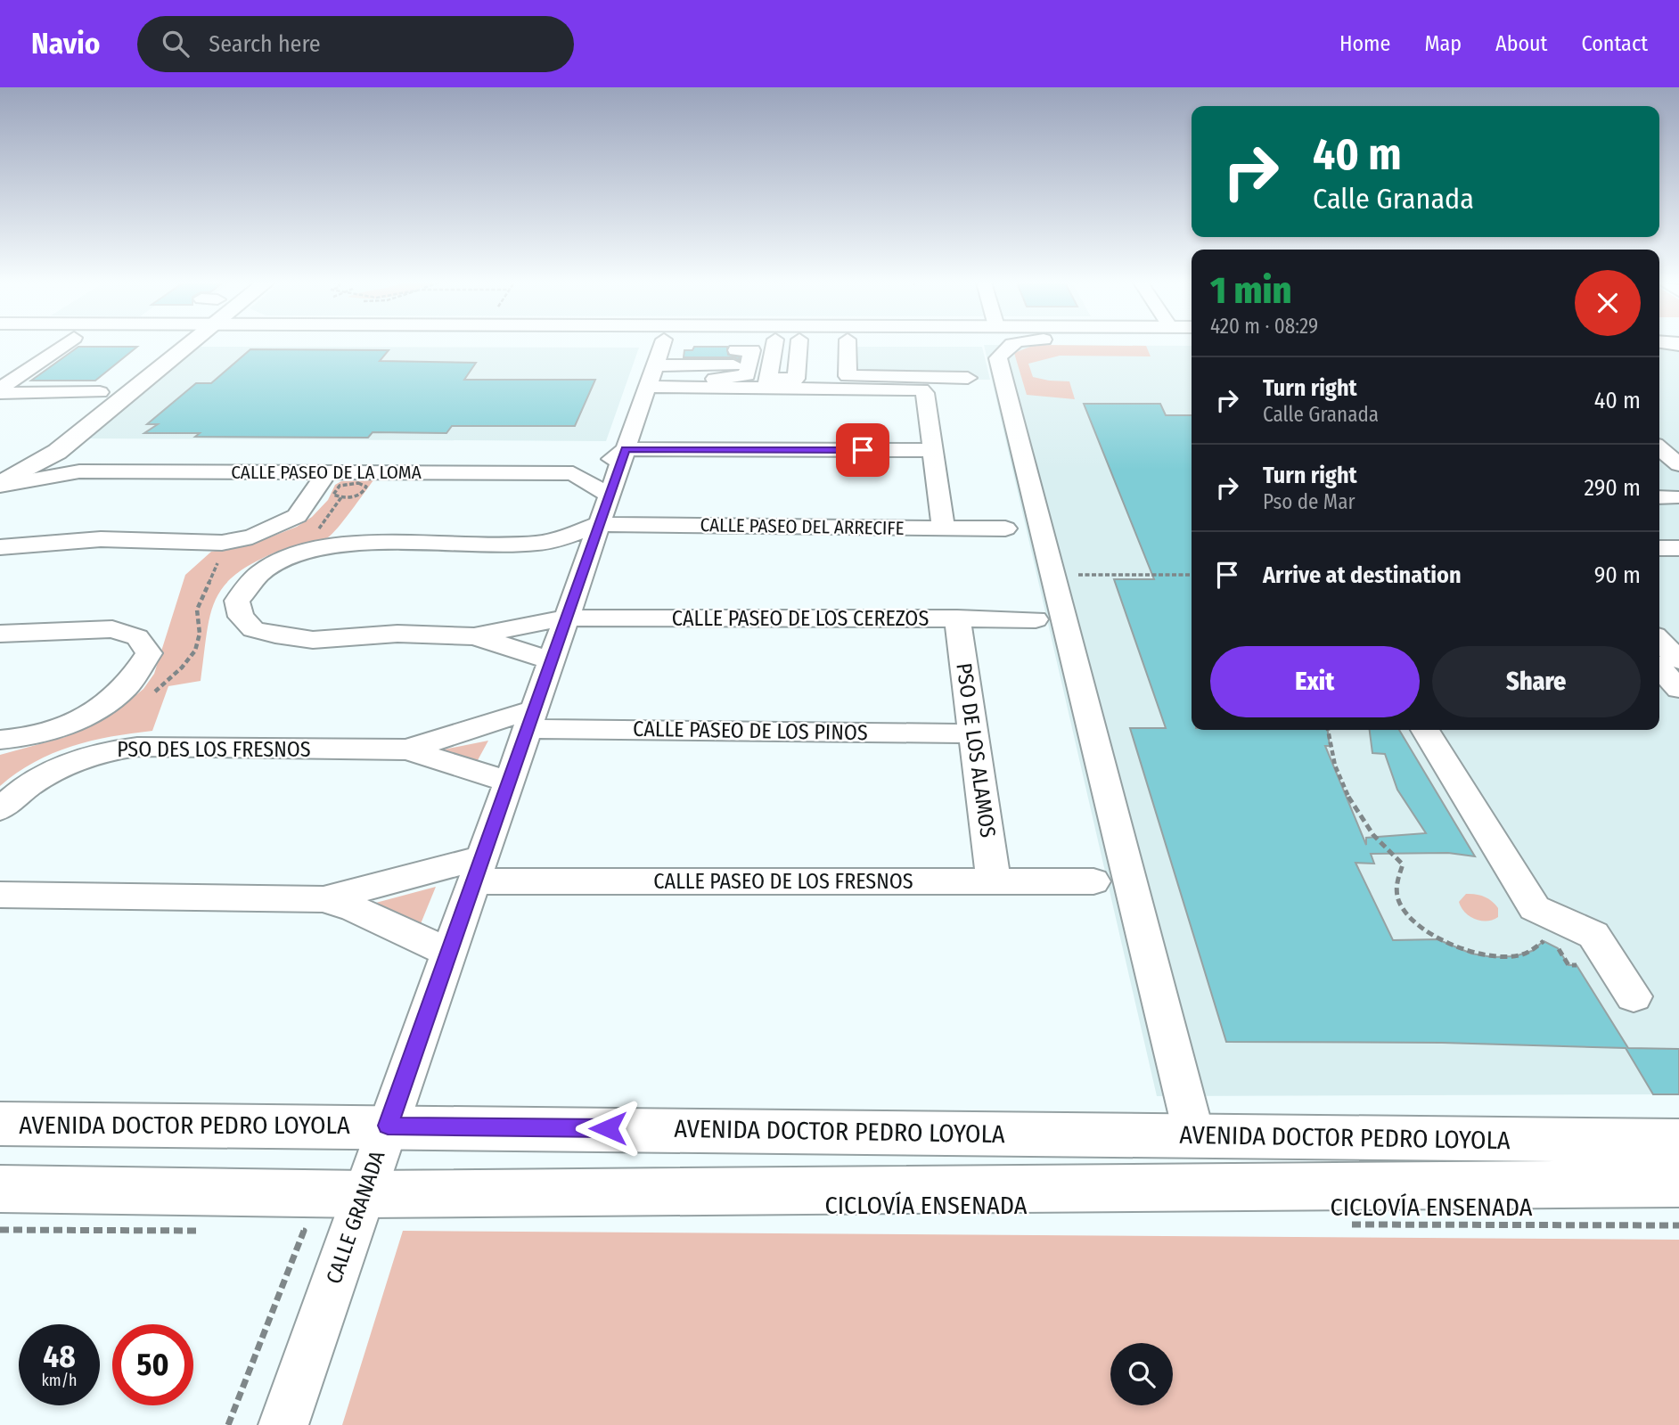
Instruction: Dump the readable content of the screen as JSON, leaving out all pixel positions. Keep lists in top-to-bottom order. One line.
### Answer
{"streets":{"main road":["AVENIDA DOCTOR PEDRO LOYOLA"],"street":["CALLE PASEO DE LA LOMA","CALLE PASEO DEL ARRECIFE","CALLE PASEO DE LOS CEREZOS","CALLE PASEO DE LOS PINOS","PSO DES LOS FRESNOS","PSO DE LOS ALAMOS","CALLE PASEO DE LOS FRESNOS","CALLE GRANADA"],"path":["CICLOVÍA ENSENADA"]},"crossings":[["CALLE PASEO DE LA LOMA","CALLE GRANADA"],["CALLE PASEO DEL ARRECIFE","CALLE GRANADA"],["CALLE PASEO DE LOS CEREZOS","PSO DE LOS ALAMOS"],["CALLE PASEO DE LOS CEREZOS","CALLE GRANADA"],["CALLE PASEO DE LOS PINOS","PSO DE LOS ALAMOS"],["CALLE PASEO DE LOS PINOS","CALLE GRANADA"],["PSO DE LOS ALAMOS","CALLE PASEO DE LOS FRESNOS"],["CALLE PASEO DE LOS FRESNOS","CALLE GRANADA"],["AVENIDA DOCTOR PEDRO LOYOLA","CALLE GRANADA"]],"page":{"header":"Navio","search":"Search here","nav":["Home","Map","About","Contact"],"turn":["40 m","Calle Granada"],"heading":["1 min","420 m · 08:29"],"list":[{"name":"Turn right","note":"Calle Granada","value":"40 m"},{"name":"Turn right","note":"Pso de Mar","value":"290 m"},{"name":"Arrive at destination","value":"90 m"}],"buttons":["Exit","Share"],"speed":"48 km/h","limit":"50"}}
